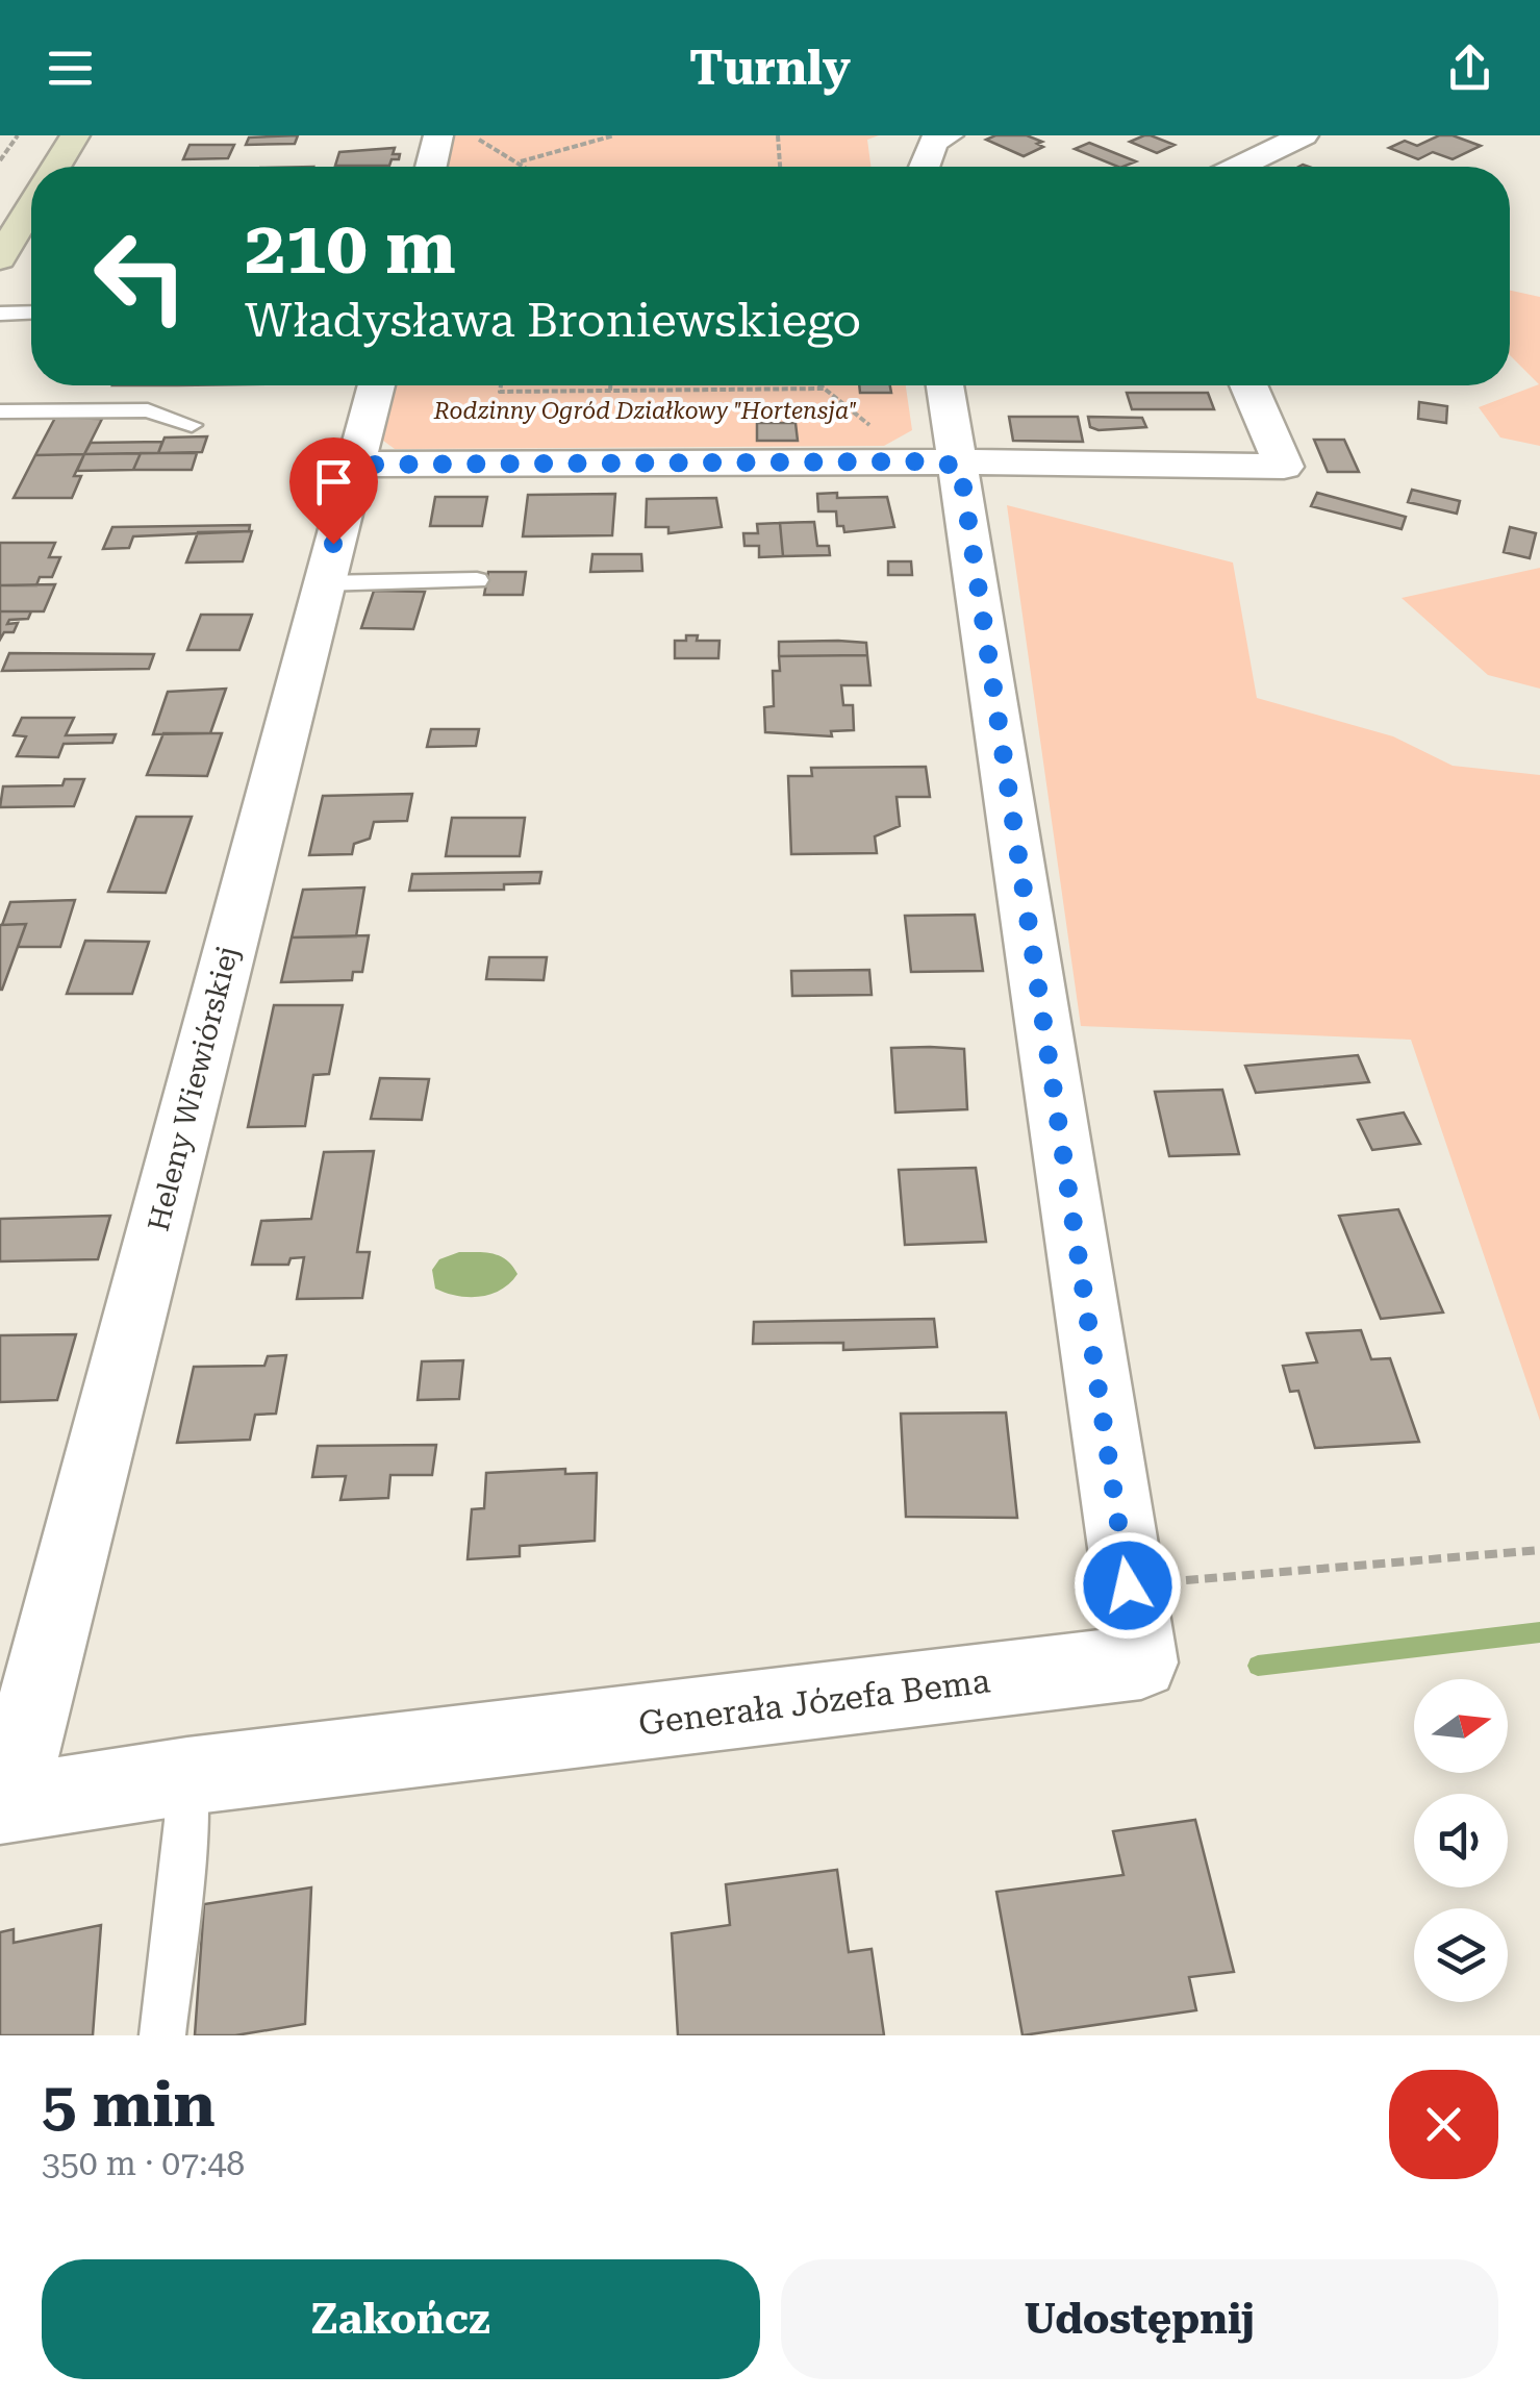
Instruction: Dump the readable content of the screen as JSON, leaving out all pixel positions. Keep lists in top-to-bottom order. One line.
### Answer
{"streets":{"street":["Heleny Wiewiórskiej","Generała Józefa Bema"]},"crossings":[["Heleny Wiewiórskiej","Generała Józefa Bema"]],"parks":["Rodzinny Ogród Działkowy \"Hortensja\""],"north":"right","page":{"header":"Turnly","turn":["210 m","Władysława Broniewskiego"],"heading":["5 min","350 m · 07:48"],"buttons":["Zakończ","Udostępnij"]}}
